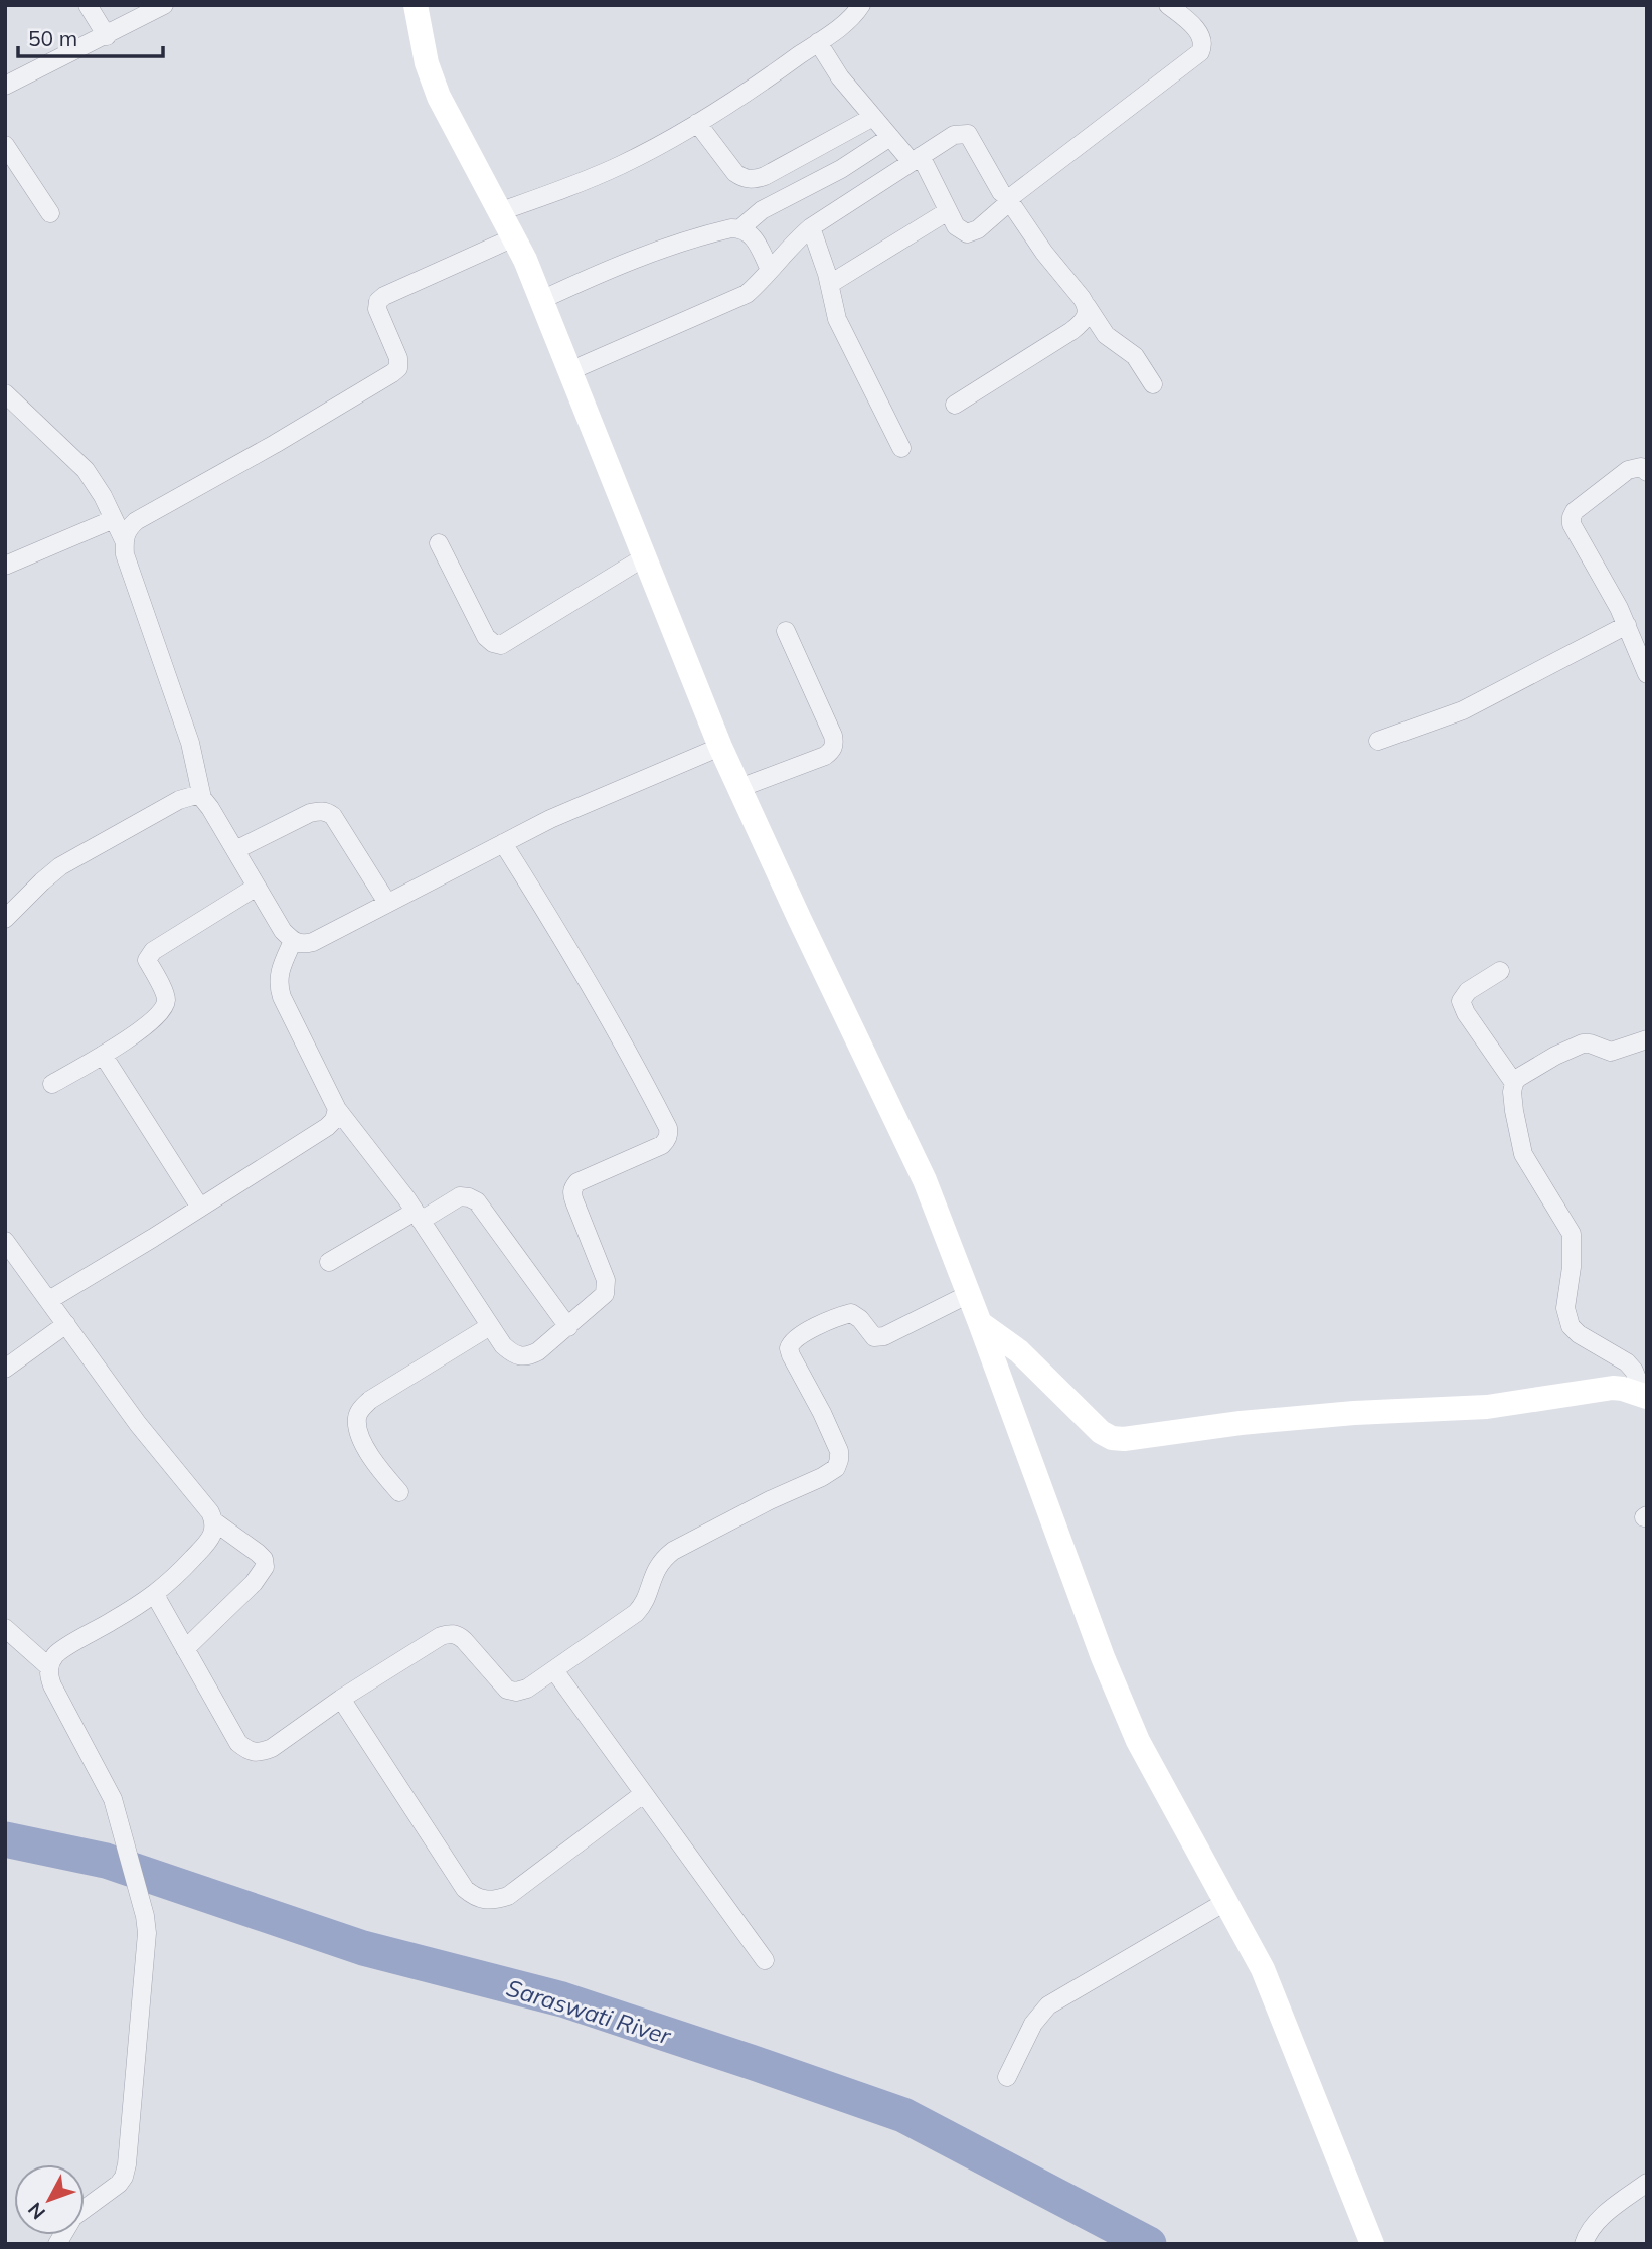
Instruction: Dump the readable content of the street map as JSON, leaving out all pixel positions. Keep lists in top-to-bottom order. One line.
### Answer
{"water":["Saraswati River"],"scale_bar":"50 m","north":"bottom left"}
